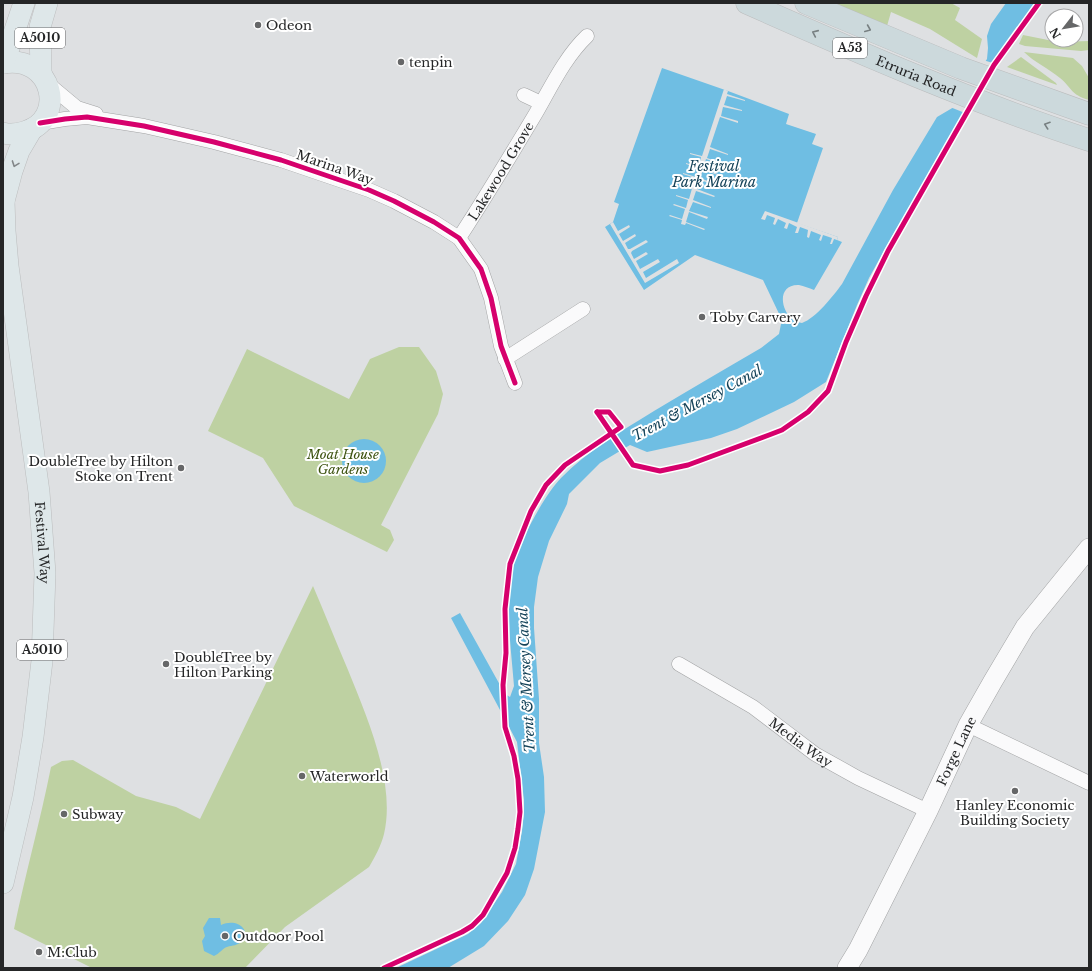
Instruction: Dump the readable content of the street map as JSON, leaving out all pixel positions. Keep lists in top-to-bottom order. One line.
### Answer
{"streets":{"highway":["A53","Etruria Road"],"main road":["A5010","Festival Way"],"street":["Marina Way","Lakewood Grove","Media Way","Forge Lane"]},"crossings":[["A5010","Marina Way"],["A5010","Festival Way"],["Marina Way","Lakewood Grove"],["Marina Way","Festival Way"],["Media Way","Forge Lane"]],"water":["Festival Park Marina","Trent & Mersey Canal"],"parks":["Moat House Gardens"],"places":["Odeon","tenpin","Toby Carvery","DoubleTree by Hilton Stoke on Trent","DoubleTree by Hilton Parking","Waterworld","Hanley Economic Building Society","Subway","Outdoor Pool","M:Club"],"north":"bottom left"}
